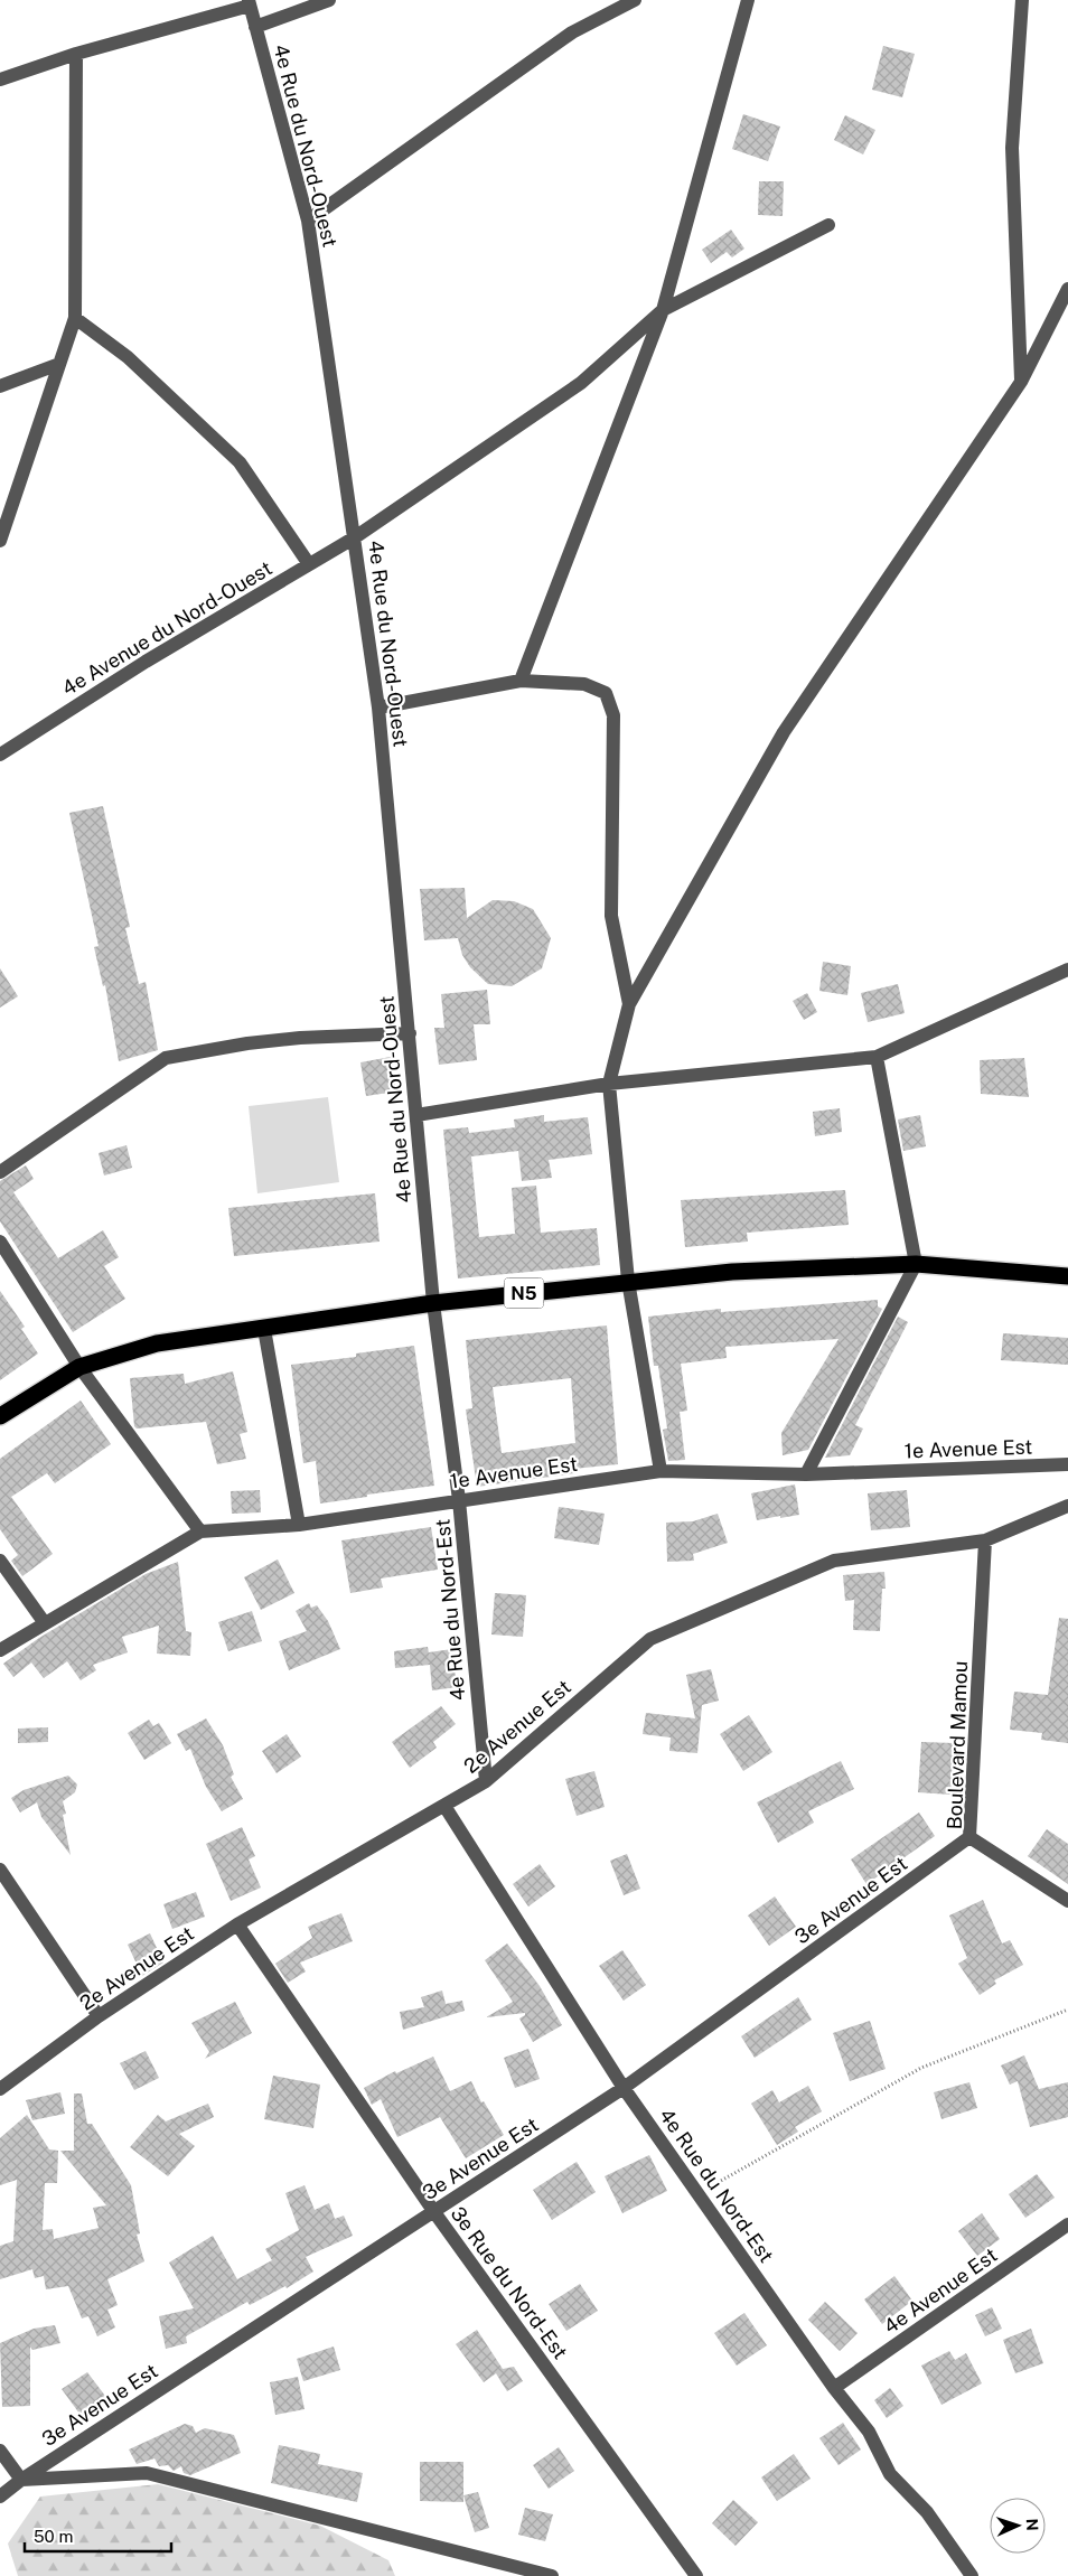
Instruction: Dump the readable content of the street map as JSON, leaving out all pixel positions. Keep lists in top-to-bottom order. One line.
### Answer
{"streets":{"highway":["N5"],"street":["4e Rue du Nord-Ouest","4e Avenue du Nord-Ouest","1e Avenue Est","4e Rue du Nord-Est","2e Avenue Est","Boulevard Mamou","3e Avenue Est","3e Rue du Nord-Est","4e Avenue Est"]},"crossings":[["4e Rue du Nord-Ouest","4e Avenue du Nord-Ouest"],["4e Rue du Nord-Ouest","N5"],["4e Rue du Nord-Ouest","4e Rue du Nord-Est"],["N5","4e Rue du Nord-Est"],["1e Avenue Est","4e Rue du Nord-Est"],["4e Rue du Nord-Est","2e Avenue Est"],["4e Rue du Nord-Est","3e Avenue Est"],["4e Rue du Nord-Est","4e Avenue Est"],["2e Avenue Est","Boulevard Mamou"],["2e Avenue Est","3e Rue du Nord-Est"],["Boulevard Mamou","3e Avenue Est"],["3e Avenue Est","3e Rue du Nord-Est"]],"scale_bar":"50 m","north":"right"}
